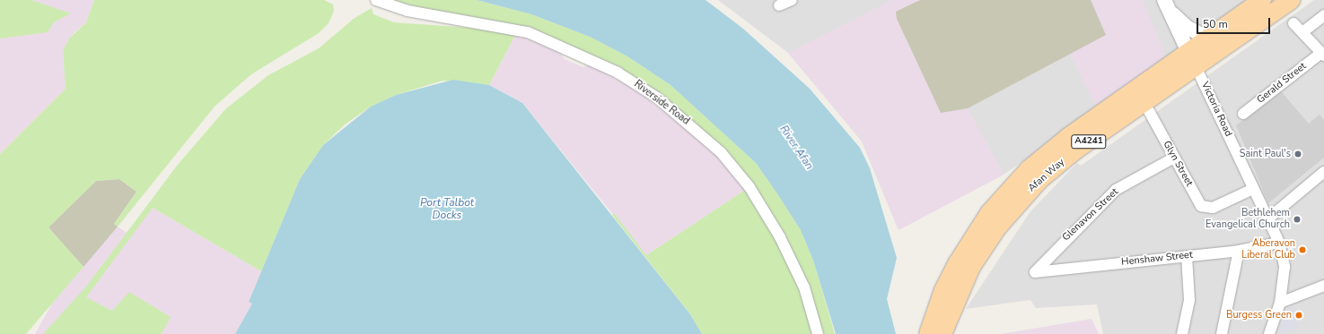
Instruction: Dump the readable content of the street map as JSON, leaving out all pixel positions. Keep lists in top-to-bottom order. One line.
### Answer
{"streets":{"main road":["A4241","Afan Way"],"street":["Gerald Street","Riverside Road","Victoria Road","Glyn Street","Glenavon Street","Henshaw Street"]},"crossings":[["Victoria Road","Glyn Street"],["Victoria Road","Afan Way"],["Victoria Road","Henshaw Street"],["Glyn Street","Glenavon Street"],["Glenavon Street","Henshaw Street"]],"water":["River Afan","Port Talbot Docks"],"places":["Saint Paul's","Bethlehem Evangelical Church","Aberavon Liberal Club","Burgess Green"],"scale_bar":"50 m"}
